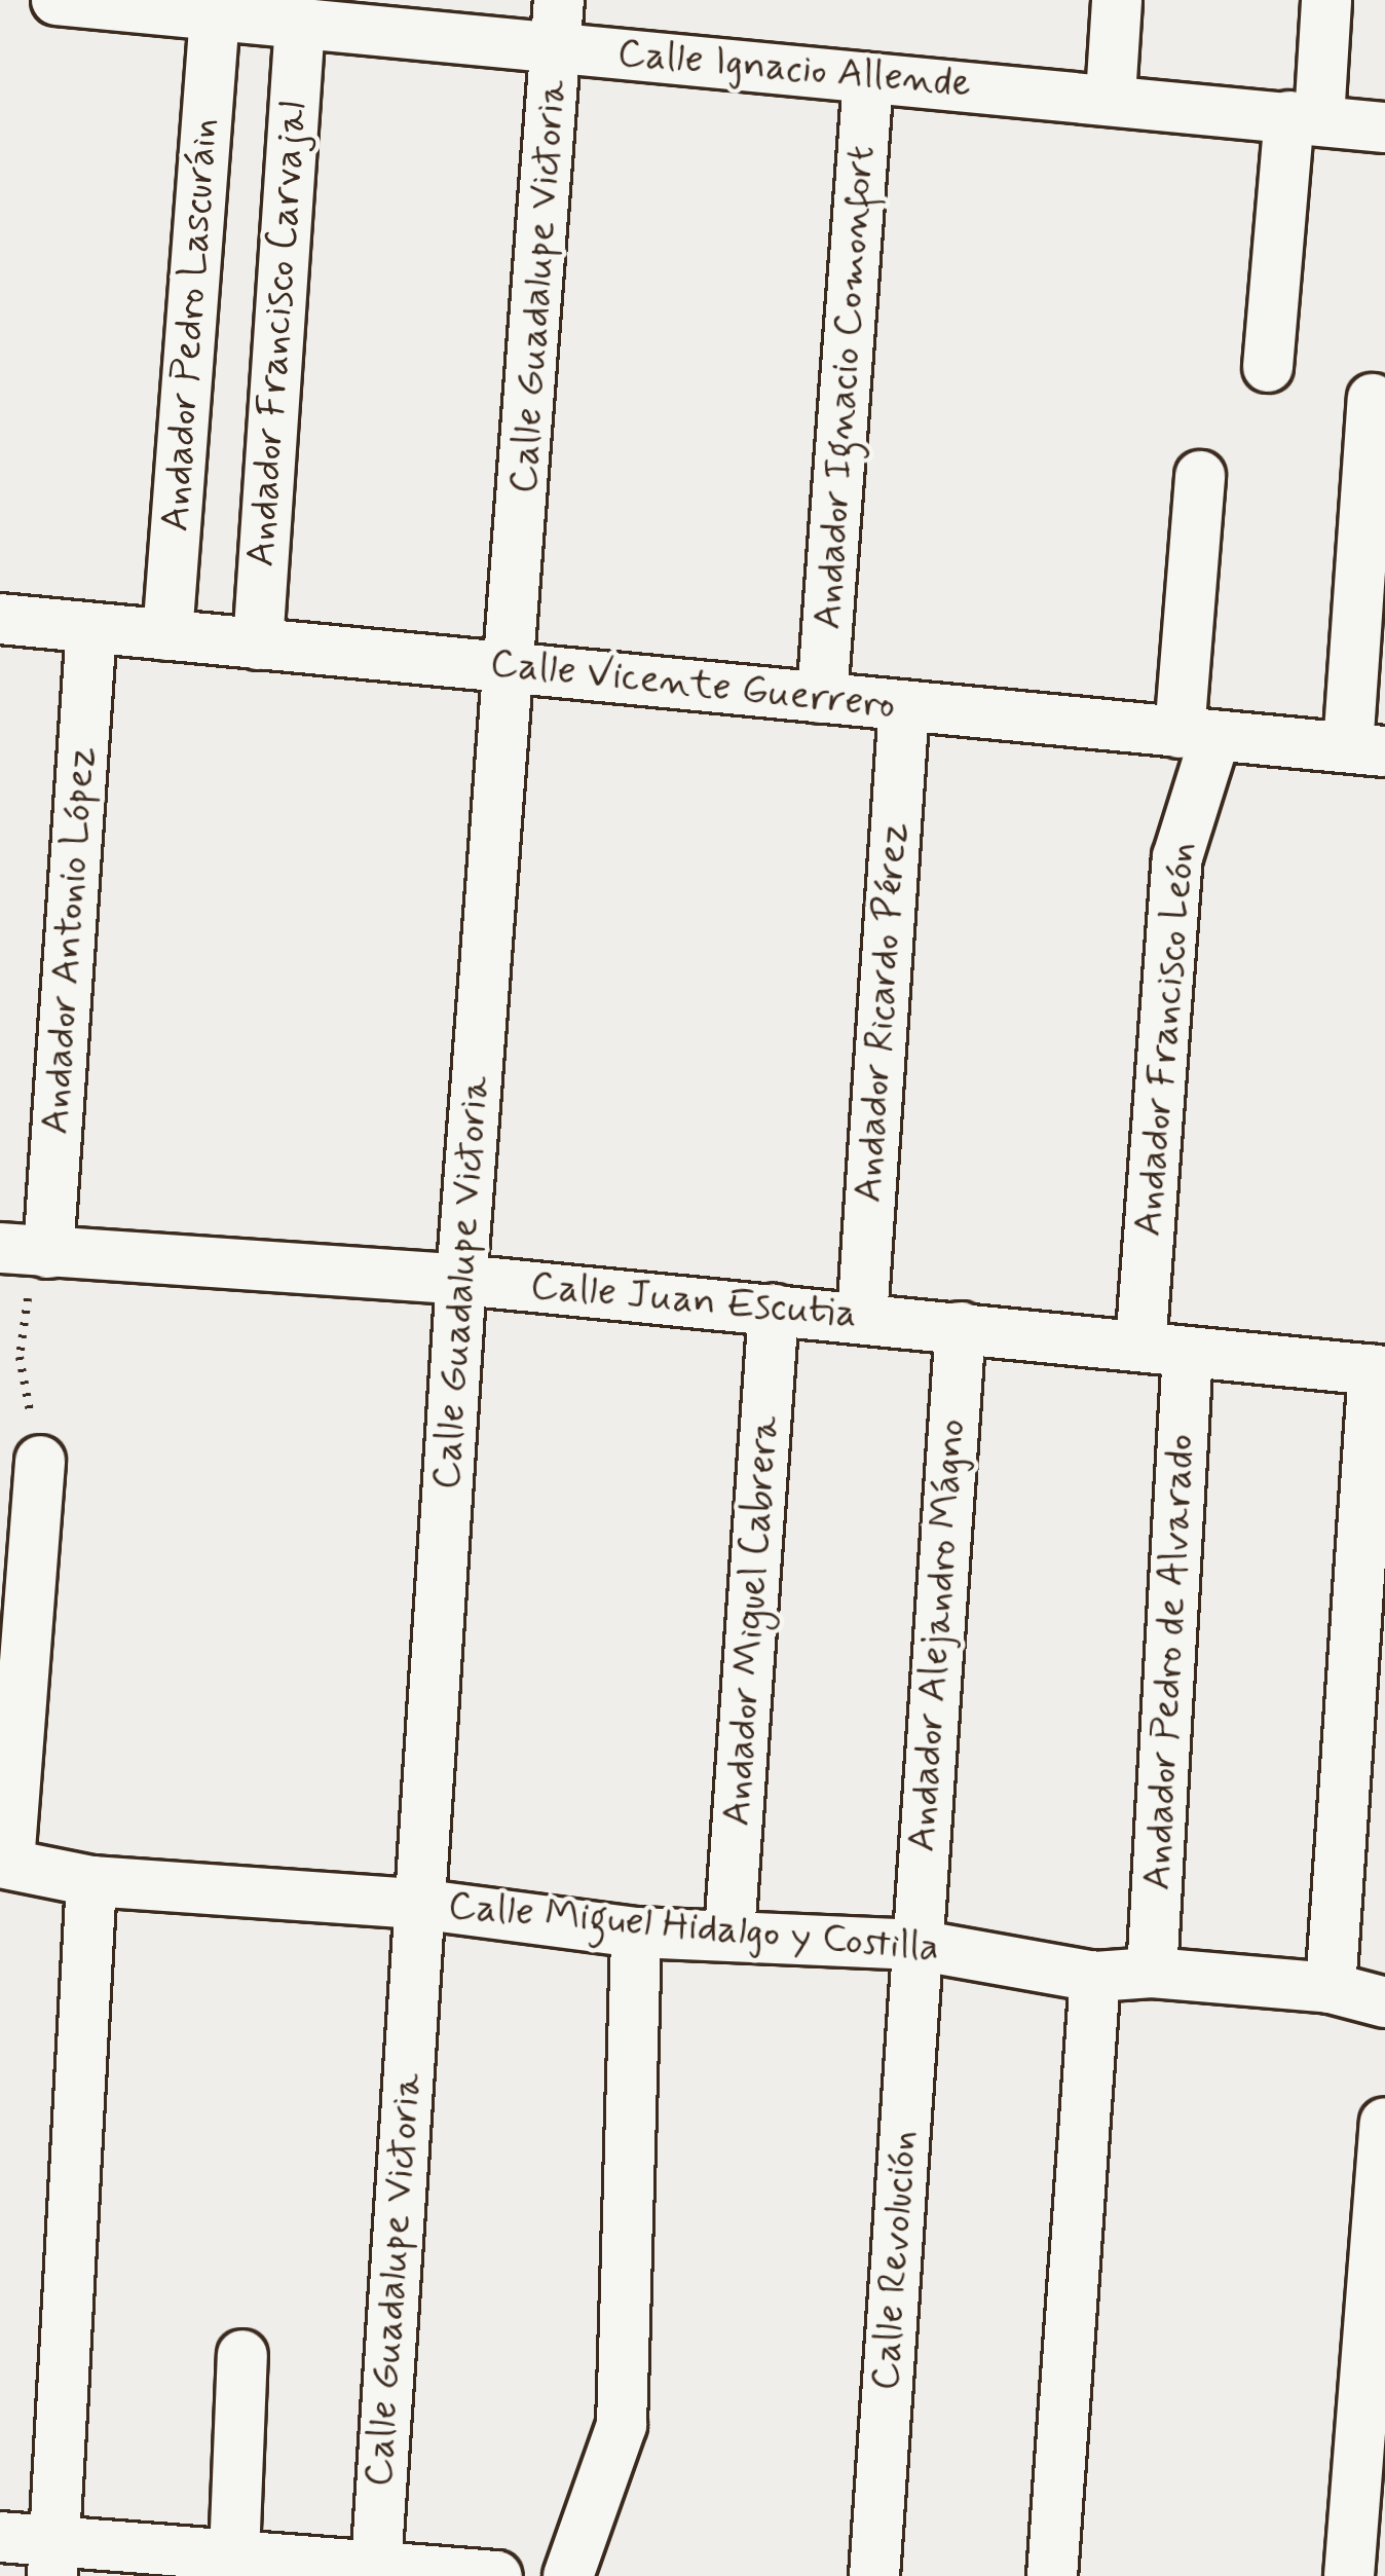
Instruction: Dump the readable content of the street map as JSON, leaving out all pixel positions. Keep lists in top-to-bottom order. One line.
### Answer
{"streets":{"street":["Calle Ignacio Allende","Calle Guadalupe Victoria","Andador Pedro Lascuráin","Andador Francisco Carvajal","Andador Ignacio Comonfort","Calle Vicente Guerrero","Andador Antonio López","Andador Ricardo Pérez","Andador Francisco León","Calle Juan Escutia","Andador Miguel Cabrera","Andador Alejandro Mágno","Andador Pedro de Alvarado","Calle Miguel Hidalgo y Costilla","Calle Revolución"]},"crossings":[["Calle Ignacio Allende","Calle Guadalupe Victoria"],["Calle Ignacio Allende","Andador Pedro Lascuráin"],["Calle Ignacio Allende","Andador Francisco Carvajal"],["Calle Ignacio Allende","Andador Ignacio Comonfort"],["Calle Guadalupe Victoria","Calle Vicente Guerrero"],["Calle Guadalupe Victoria","Calle Juan Escutia"],["Calle Guadalupe Victoria","Calle Miguel Hidalgo y Costilla"],["Andador Pedro Lascuráin","Calle Vicente Guerrero"],["Andador Francisco Carvajal","Calle Vicente Guerrero"],["Andador Ignacio Comonfort","Calle Vicente Guerrero"],["Calle Vicente Guerrero","Andador Antonio López"],["Calle Vicente Guerrero","Andador Ricardo Pérez"],["Calle Vicente Guerrero","Andador Francisco León"],["Andador Antonio López","Calle Juan Escutia"],["Andador Ricardo Pérez","Calle Juan Escutia"],["Andador Francisco León","Calle Juan Escutia"],["Andador Francisco León","Andador Pedro de Alvarado"],["Calle Juan Escutia","Andador Miguel Cabrera"],["Calle Juan Escutia","Andador Alejandro Mágno"],["Calle Juan Escutia","Andador Pedro de Alvarado"],["Andador Miguel Cabrera","Calle Miguel Hidalgo y Costilla"],["Andador Alejandro Mágno","Calle Miguel Hidalgo y Costilla"],["Andador Alejandro Mágno","Calle Revolución"],["Andador Pedro de Alvarado","Calle Miguel Hidalgo y Costilla"],["Calle Miguel Hidalgo y Costilla","Calle Revolución"]]}
